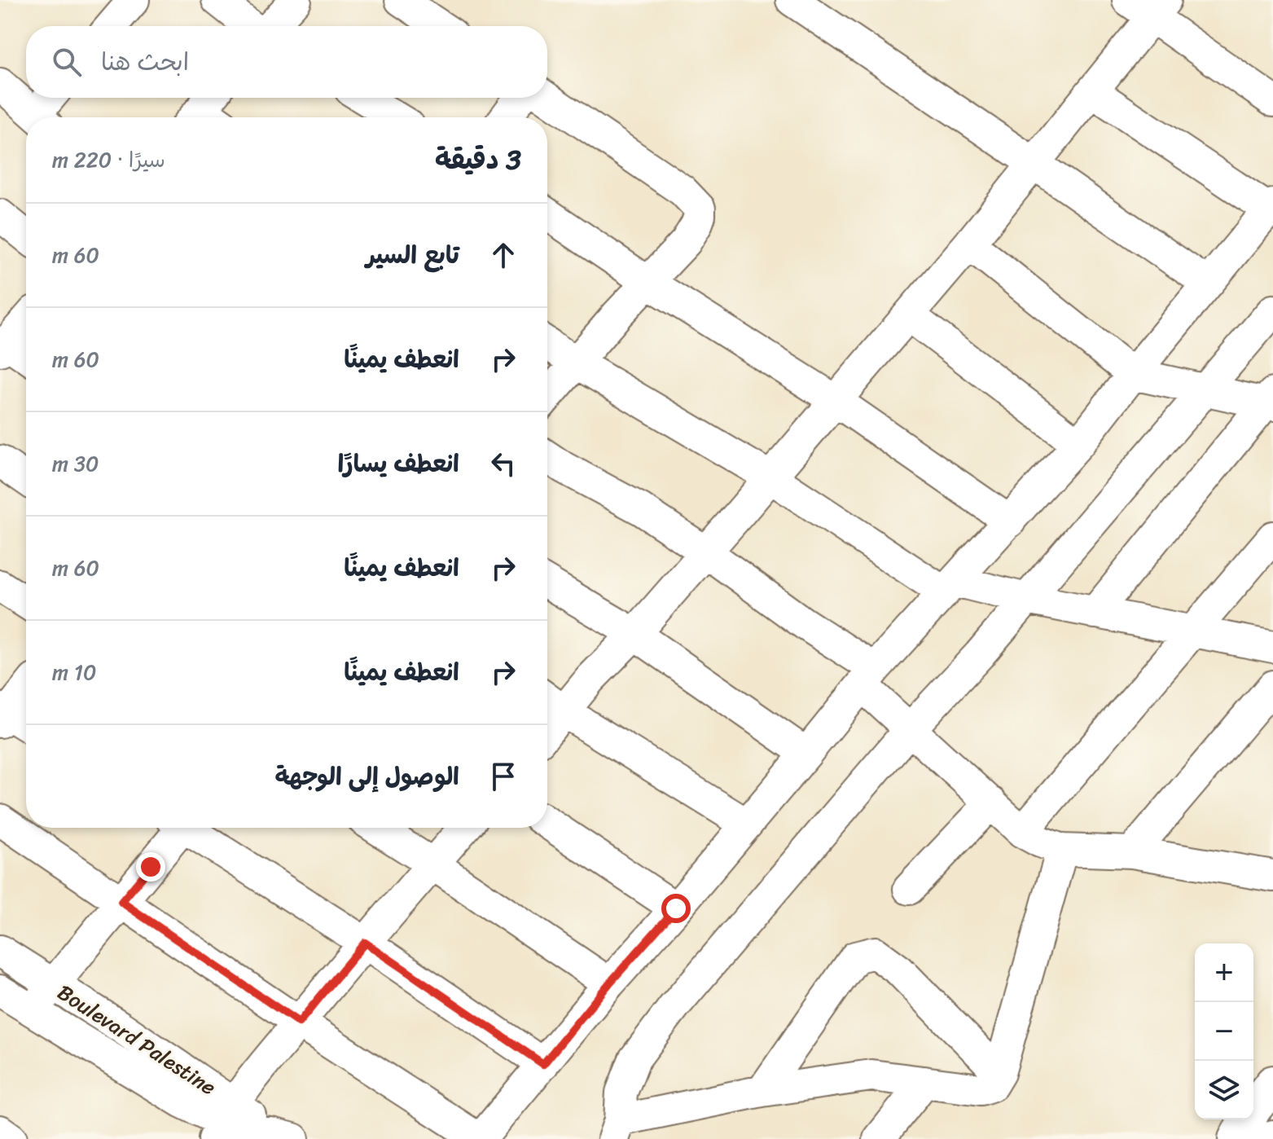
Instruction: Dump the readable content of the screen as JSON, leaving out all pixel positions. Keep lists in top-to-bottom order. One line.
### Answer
{"streets":{"street":["Boulevard Palestine"]},"page":{"search":"ابحث هنا","heading":["3 دقيقة","سيرًا · 220 m"],"list":[["تابع السير","60 m"],["انعطف يمينًا","60 m"],["انعطف يسارًا","30 m"],["انعطف يمينًا","60 m"],["انعطف يمينًا","10 m"],"الوصول إلى الوجهة"],"map_buttons":["+","−"]}}
